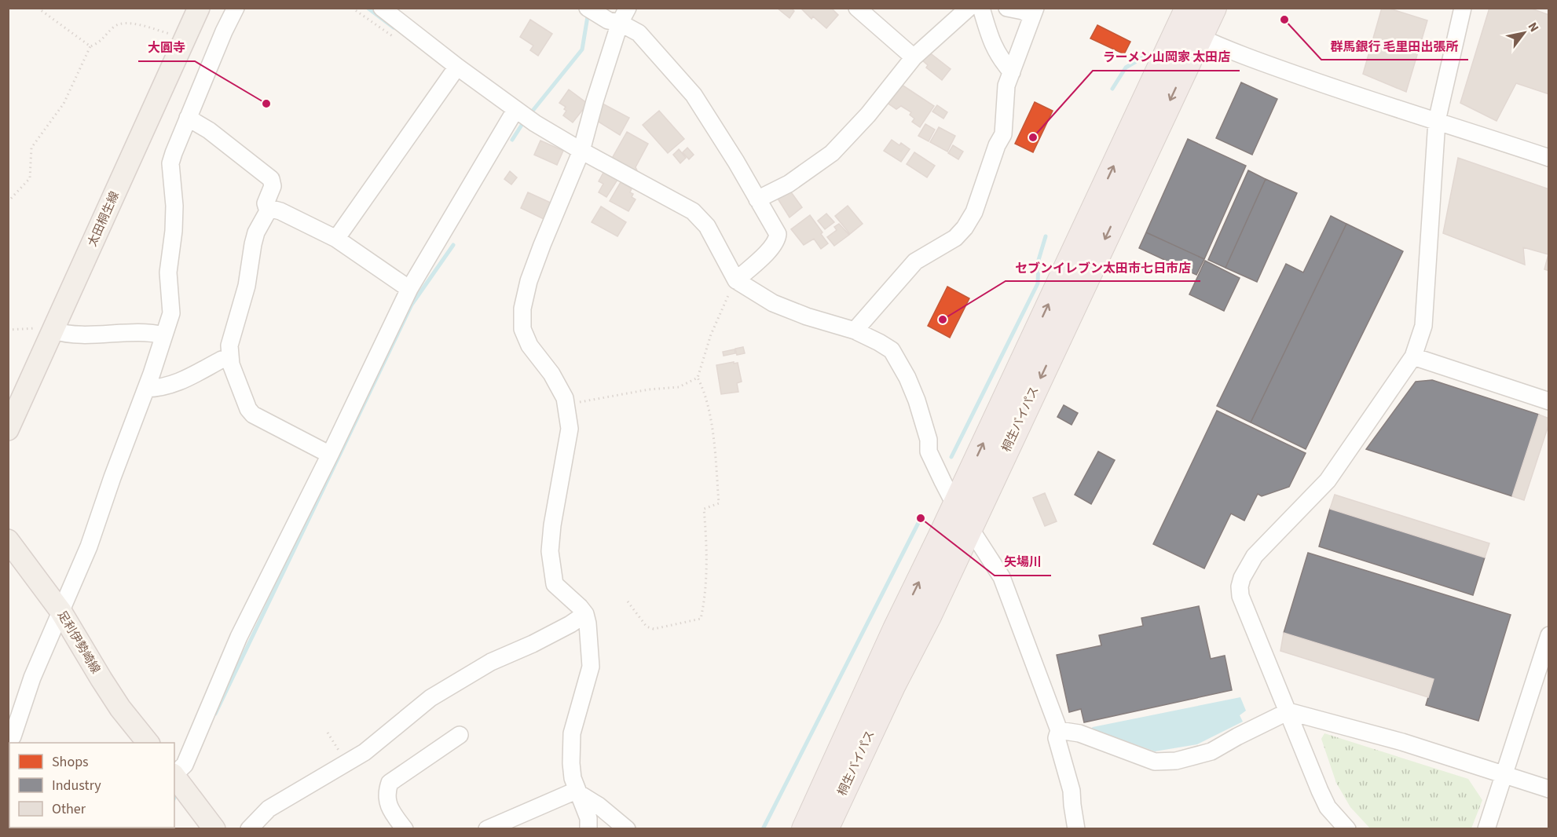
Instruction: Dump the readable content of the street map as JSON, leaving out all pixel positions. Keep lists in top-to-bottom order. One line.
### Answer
{"streets":{"highway":["桐生バイパス"],"main road":["太田桐生線","足利伊勢崎線"]},"places":["群馬銀行 毛里田出張所","大圓寺","ラーメン山岡家 太田店","セブンイレブン太田市七日市店","矢場川"],"legend":["Shops","Industry","Other"],"north":"top right"}
